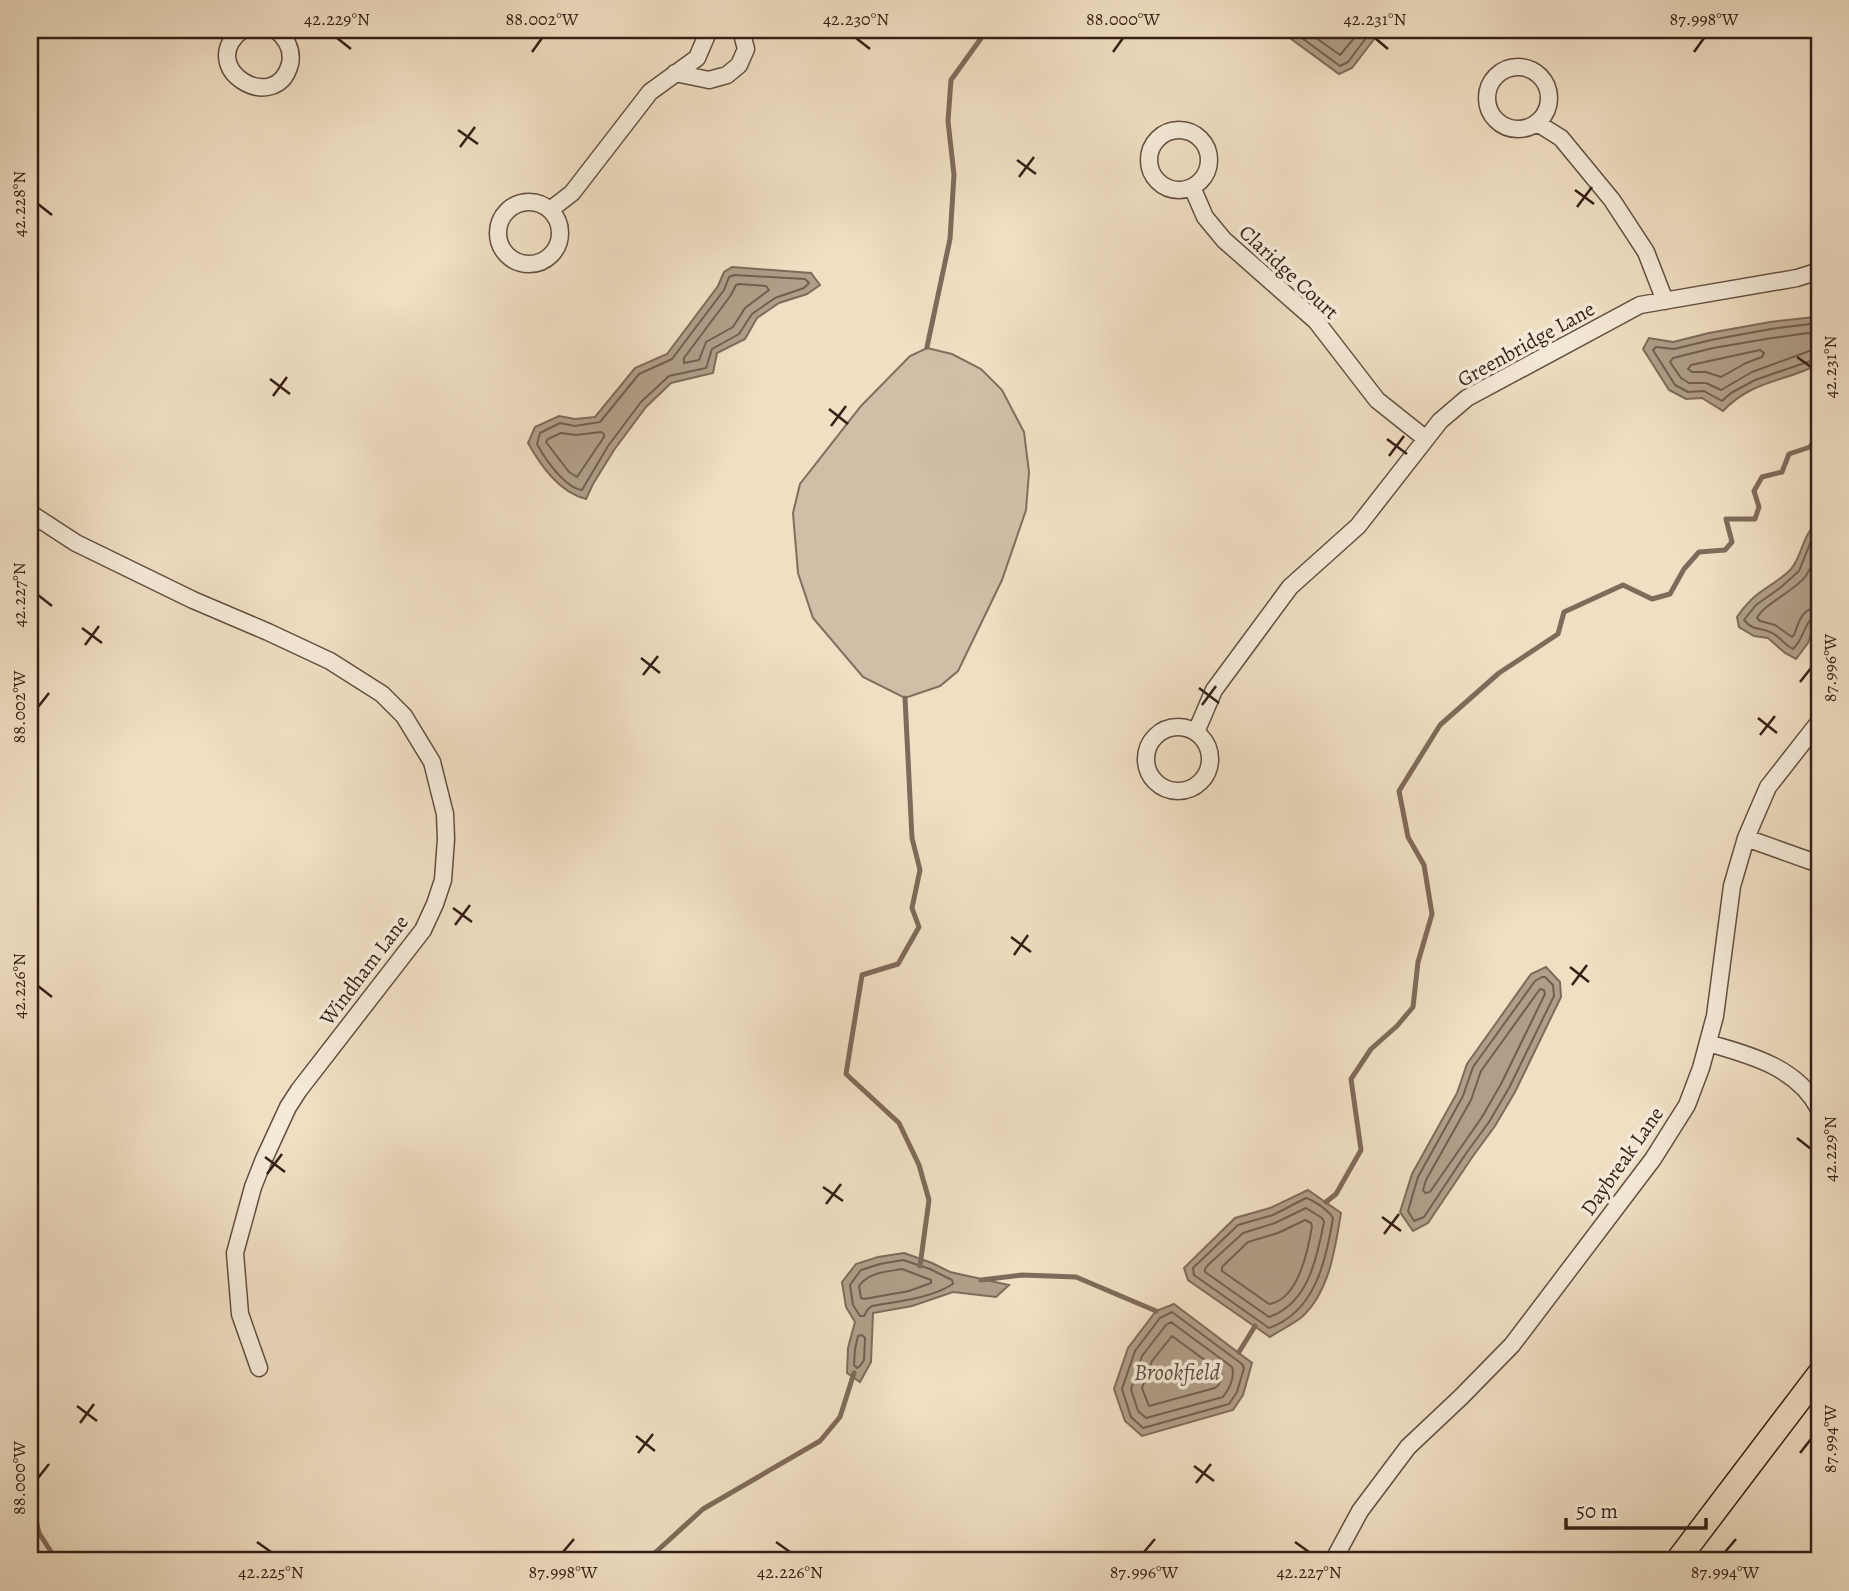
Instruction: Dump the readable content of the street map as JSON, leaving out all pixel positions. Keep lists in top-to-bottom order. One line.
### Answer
{"streets":{"street":["Claridge Court","Greenbridge Lane","Windham Lane","Daybreak Lane"]},"crossings":[["Claridge Court","Greenbridge Lane"]],"water":["Brookfield"],"scale_bar":"50 m","coordinates":["42.229°N","88.002°W","42.230°N","88.000°W","42.231°N","87.998°W","42.228°N","42.227°N","87.996°W","42.226°N","87.994°W","42.225°N"]}
